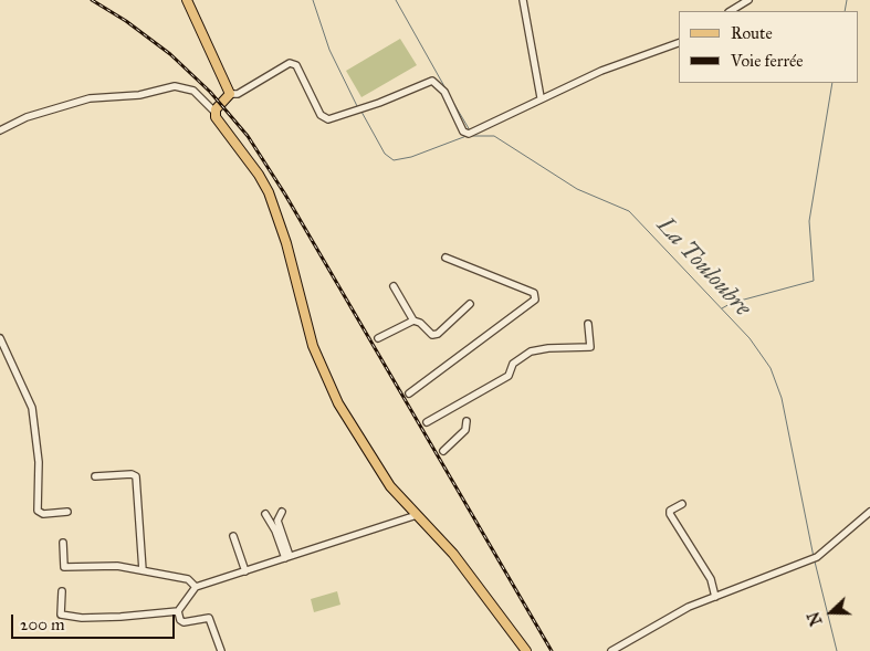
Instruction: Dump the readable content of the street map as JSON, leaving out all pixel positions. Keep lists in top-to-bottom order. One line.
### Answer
{"water":["La Touloubre"],"legend":["Route","Voie ferrée"],"scale_bar":"200 m","north":"left"}
